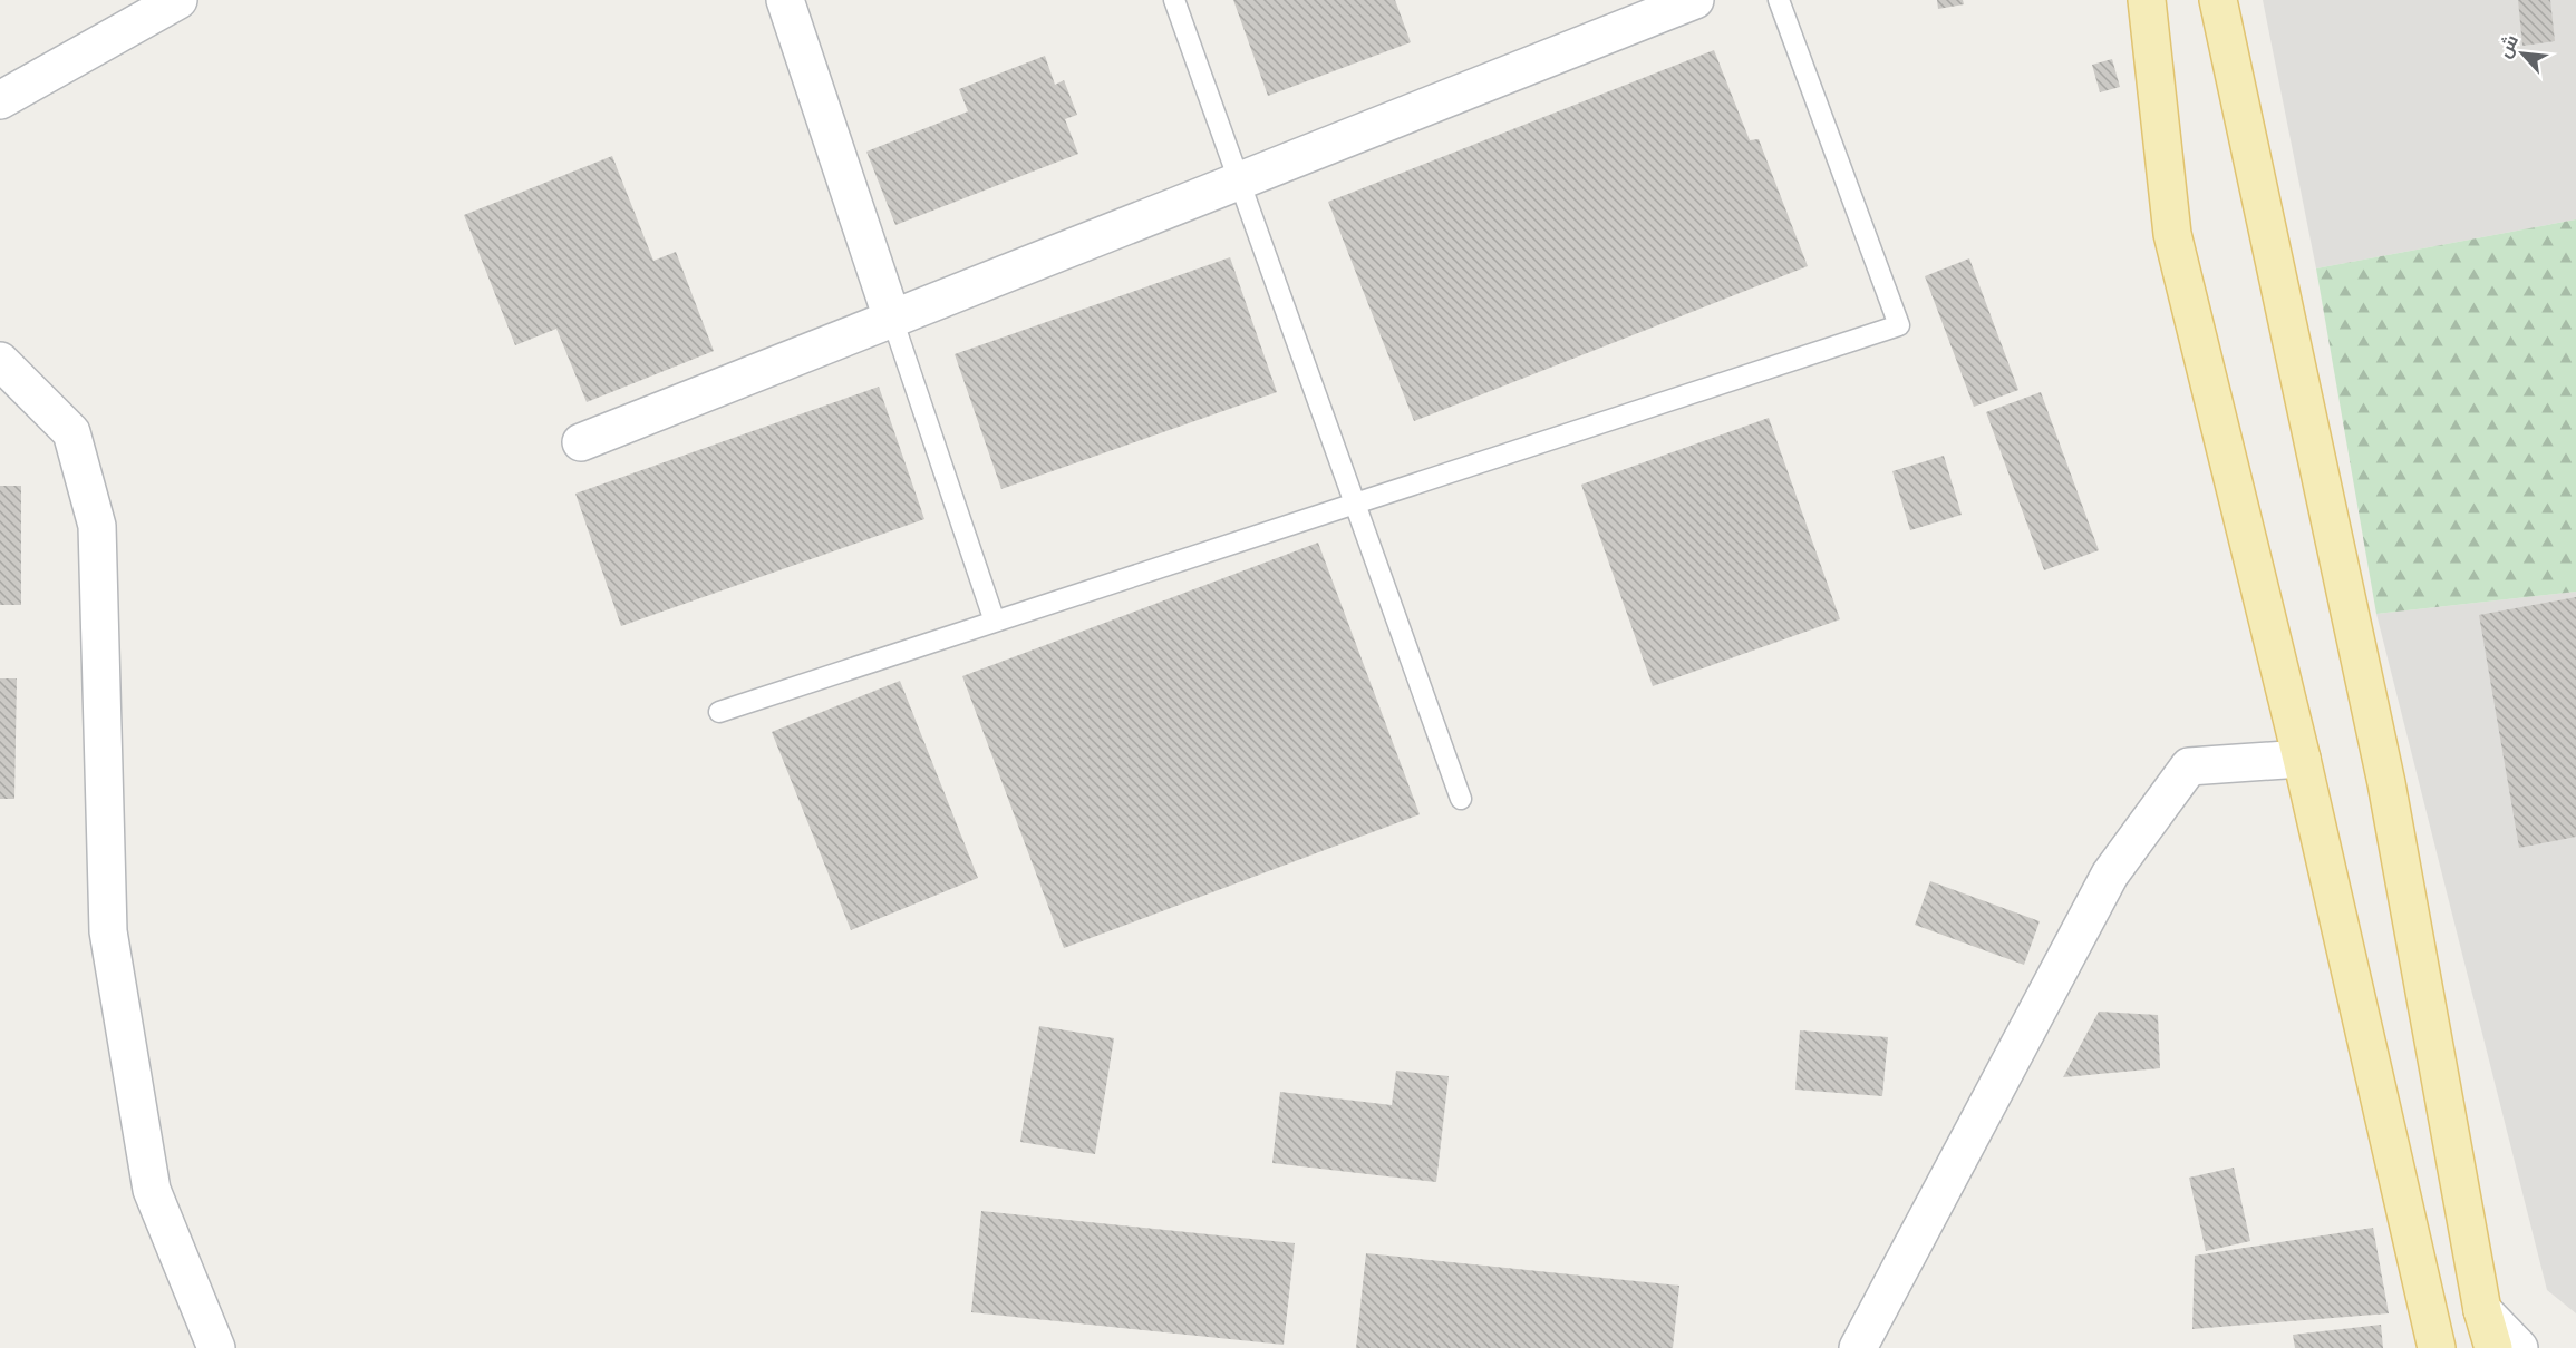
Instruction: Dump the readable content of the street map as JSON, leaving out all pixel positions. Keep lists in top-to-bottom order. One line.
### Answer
{"north":"top left"}
